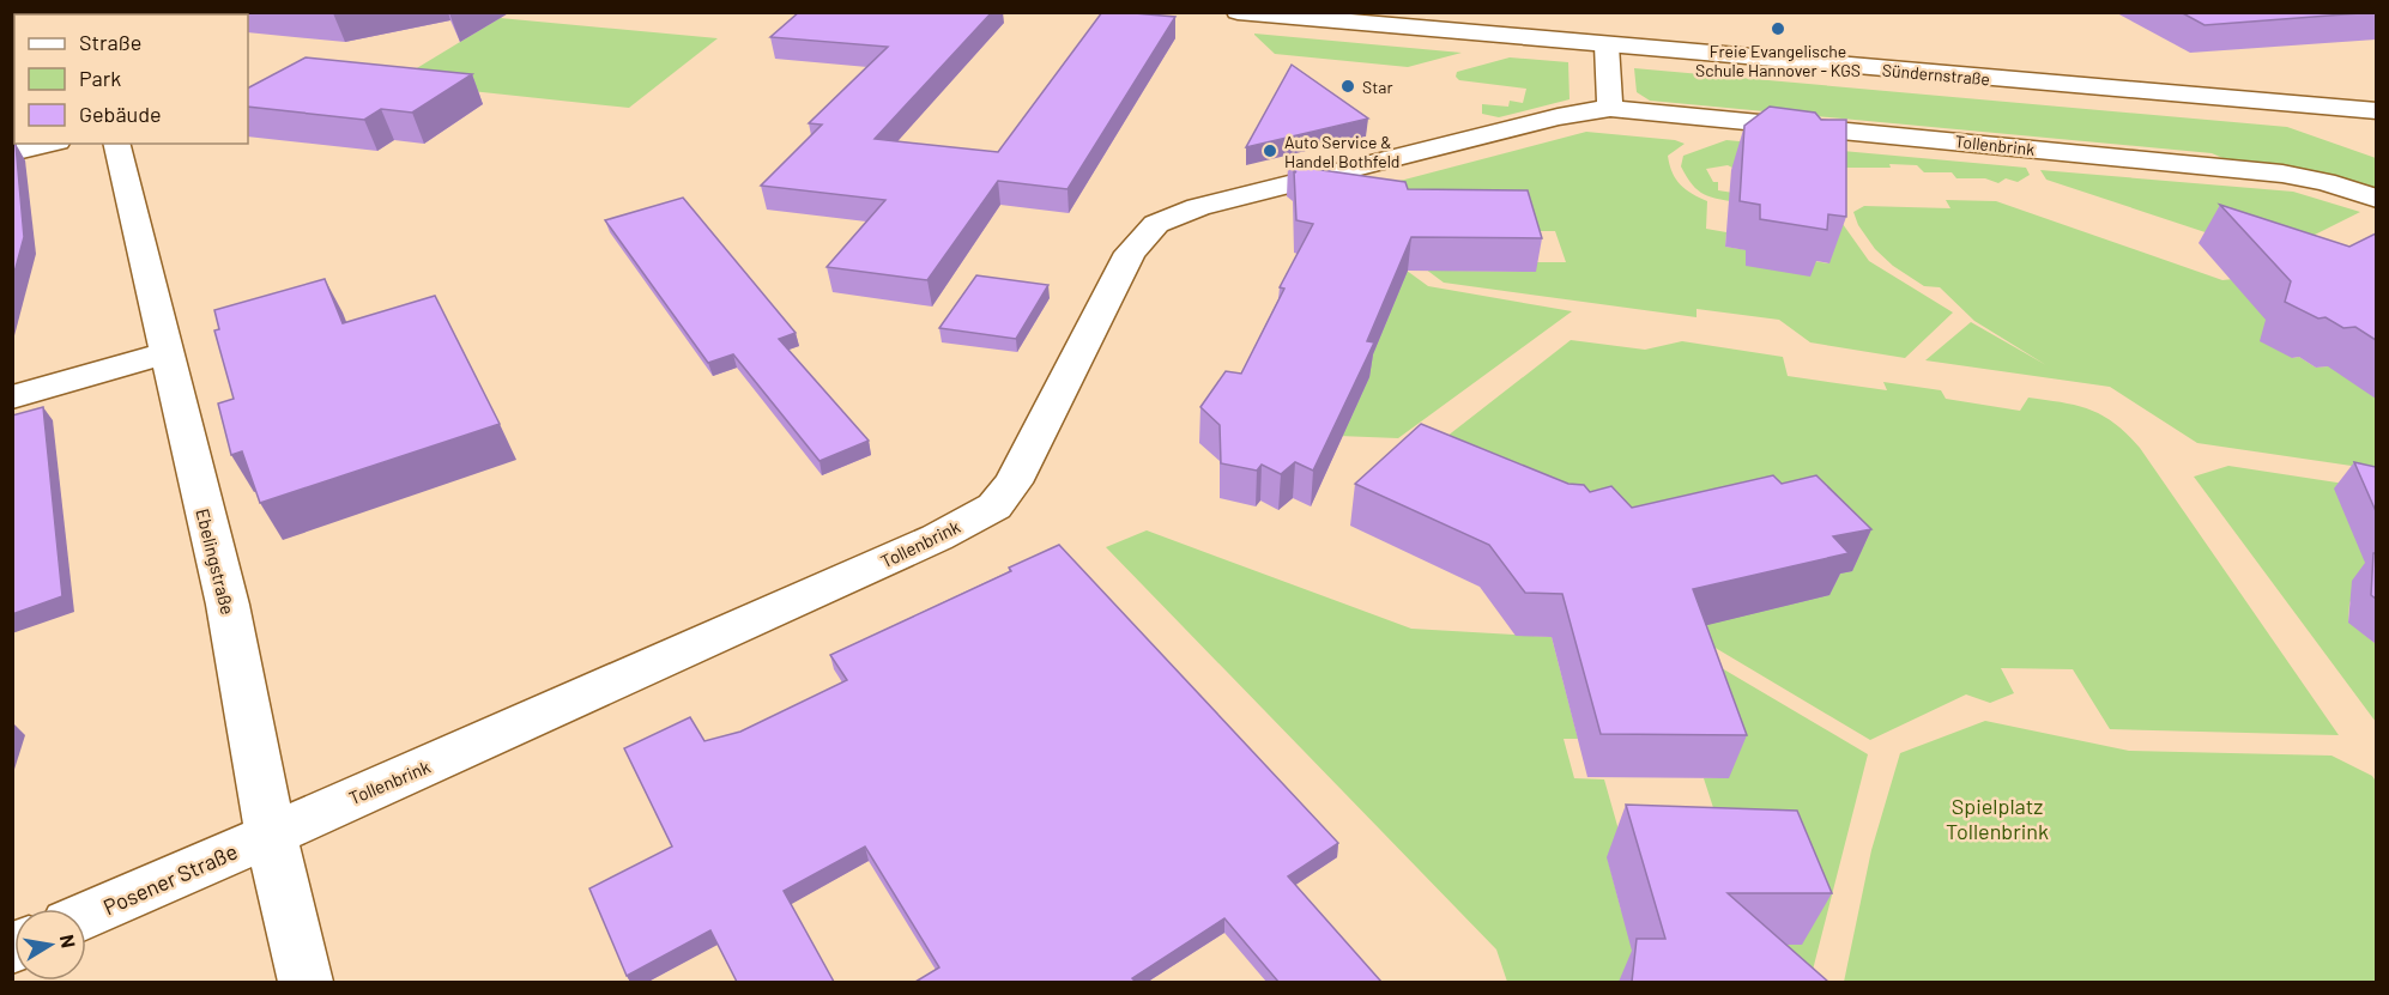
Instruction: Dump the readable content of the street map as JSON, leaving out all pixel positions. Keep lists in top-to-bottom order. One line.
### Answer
{"streets":{"street":["Sündernstraße","Tollenbrink","Ebelingstraße","Posener Straße"]},"crossings":[["Tollenbrink","Ebelingstraße"],["Tollenbrink","Posener Straße"],["Ebelingstraße","Posener Straße"]],"parks":["Spielplatz Tollenbrink"],"places":["Freie Evangelische Schule Hannover - KGS","Star","Auto Service & Handel Bothfeld"],"legend":["Straße","Park","Gebäude"],"north":"right"}
